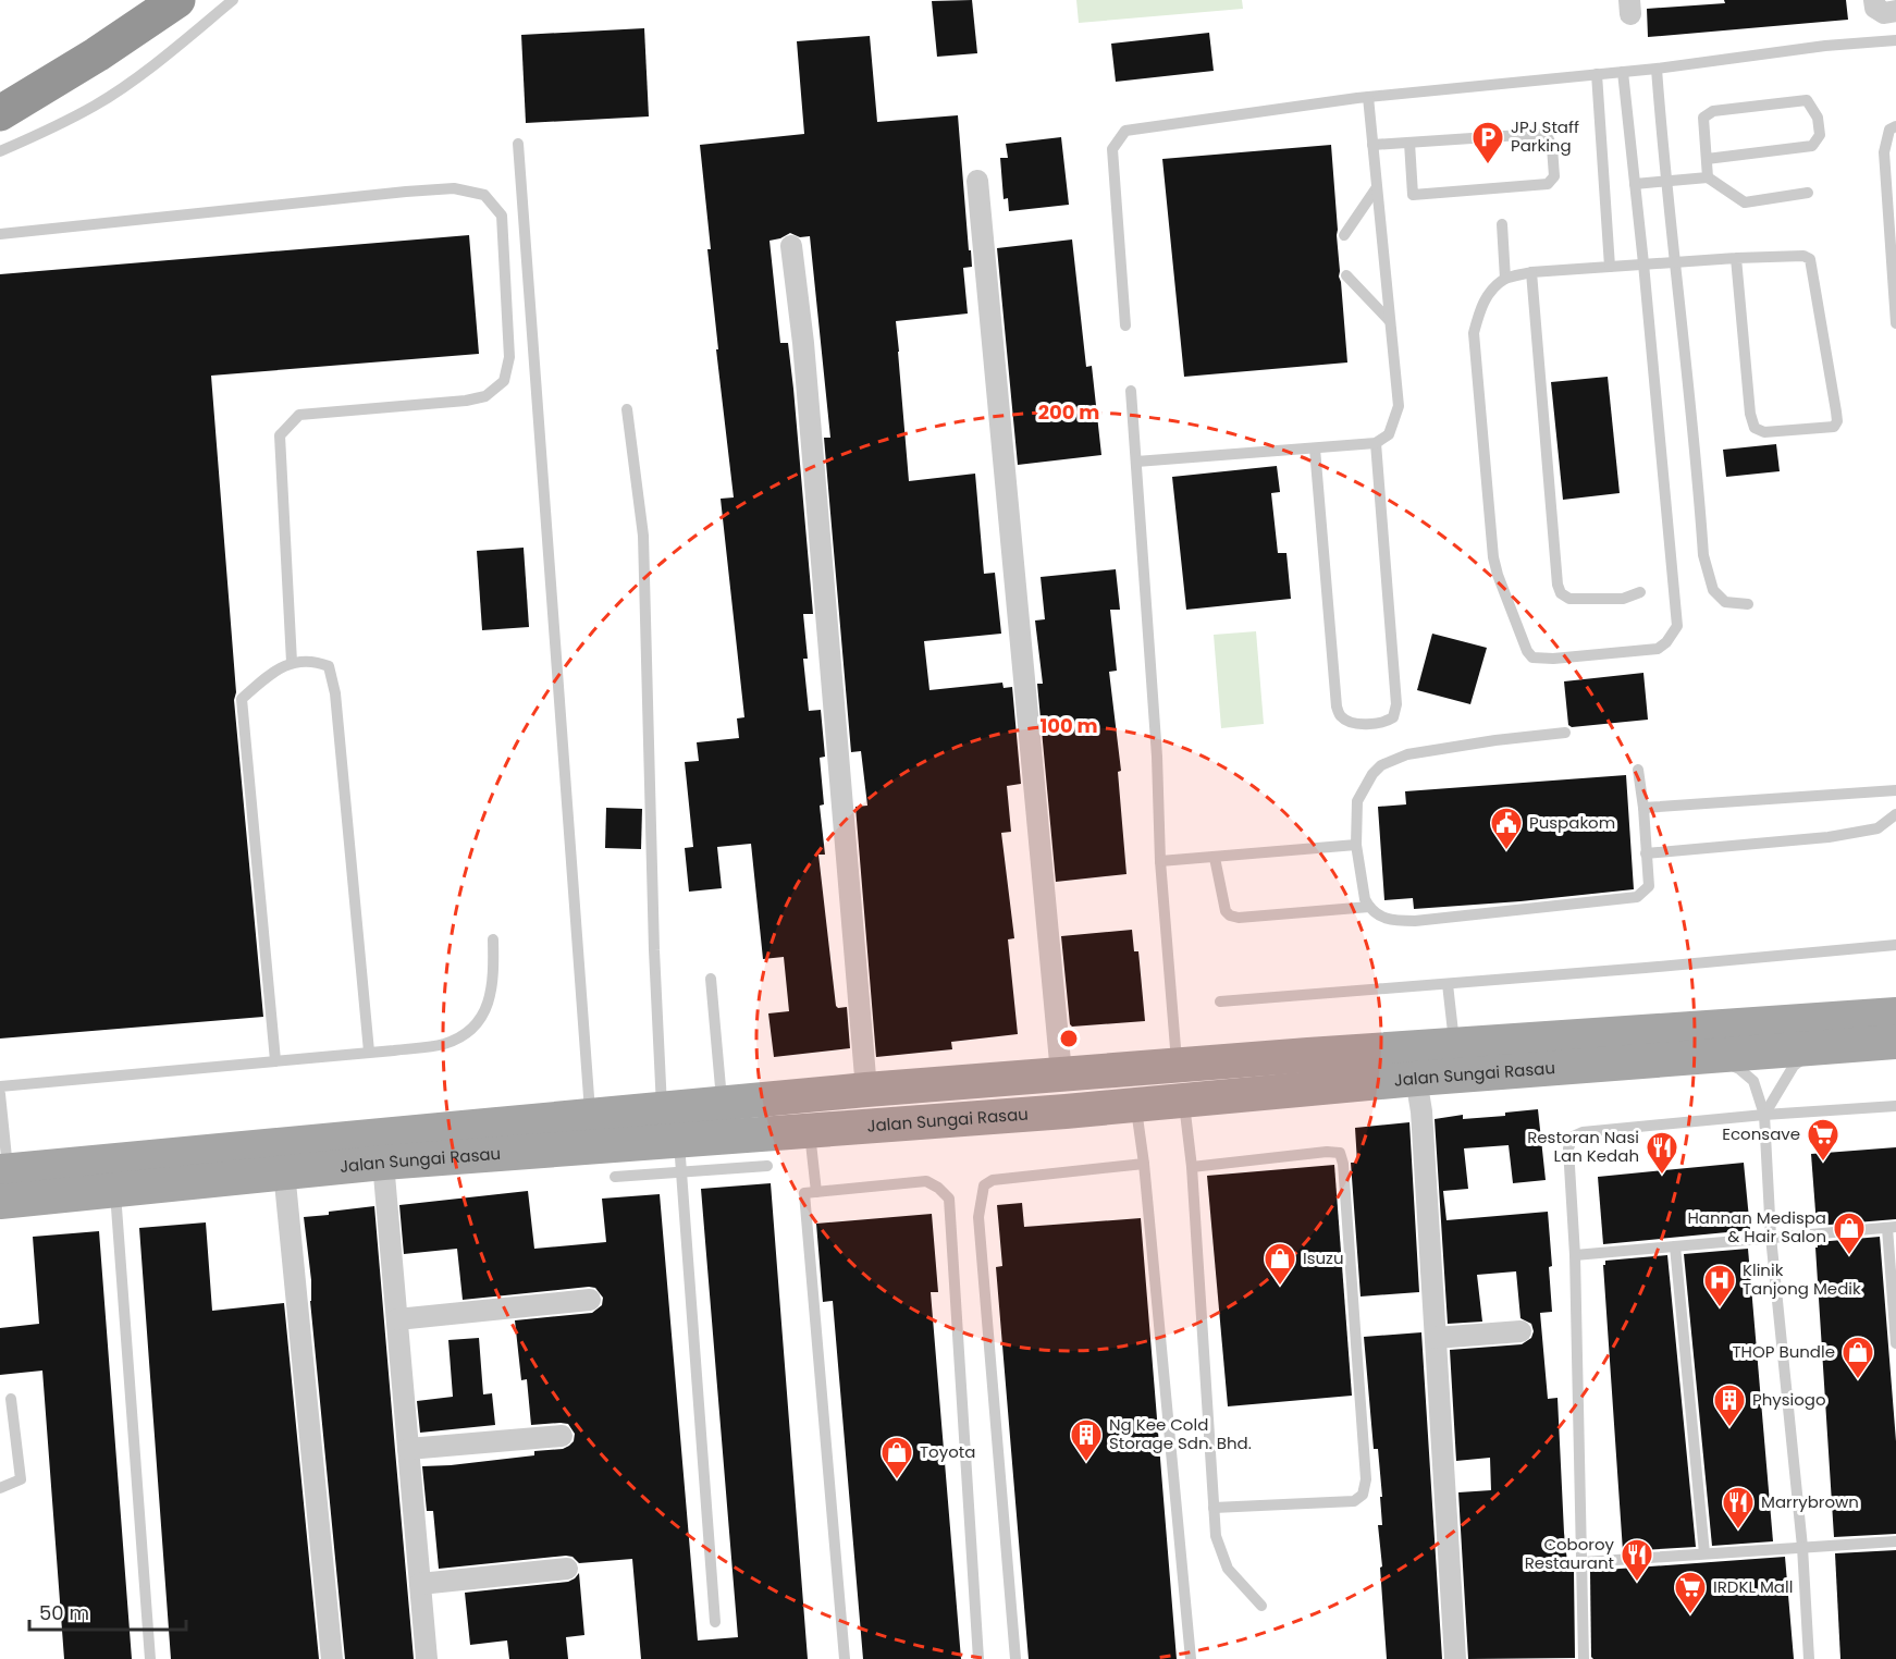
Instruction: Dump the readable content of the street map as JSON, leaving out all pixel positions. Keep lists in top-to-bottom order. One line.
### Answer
{"streets":{"main road":["Jalan Sungai Rasau"]},"places":{"parking":["JPJ Staff Parking"],"public building":["Puspakom"],"supermarket":["Econsave","IRDKL Mall"],"restaurant":["Restoran Nasi Lan Kedah","Marrybrown","Coboroy Restaurant"],"shop":["Hannan Medispa & Hair Salon","Isuzu","THOP Bundle","Toyota"],"hospital":["Klinik Tanjong Medik"],"building":["Physiogo","Ng Kee Cold Storage Sdn. Bhd."]},"scale_bar":"50 m","rings":["200 m","100 m"]}
